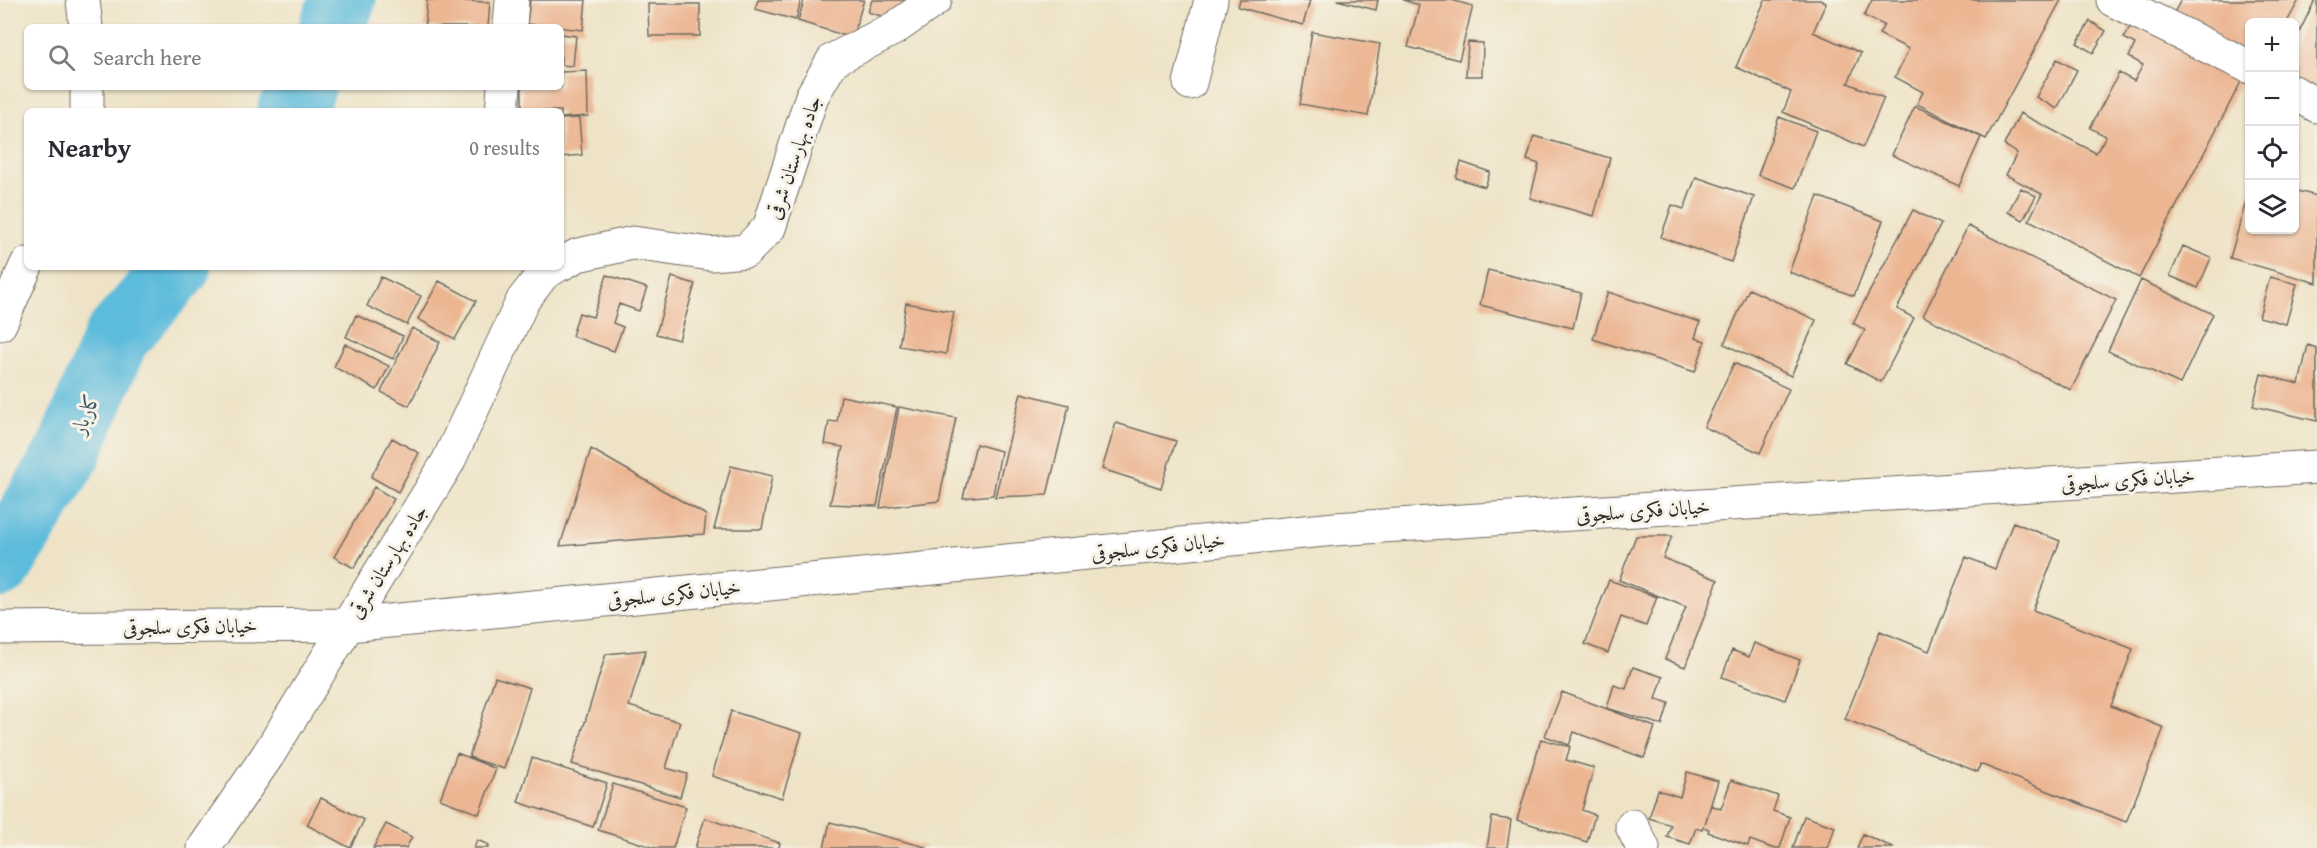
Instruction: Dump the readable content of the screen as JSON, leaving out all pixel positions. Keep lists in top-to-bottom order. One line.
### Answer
{"streets":{"street":["جاده بهارستان شرقی","خیابان فکری سلجوقی"]},"crossings":[["جاده بهارستان شرقی","خیابان فکری سلجوقی"]],"water":["کاربار"],"page":{"map_buttons":["+","−"],"search":"Search here","heading":["Nearby","0 results"]}}
